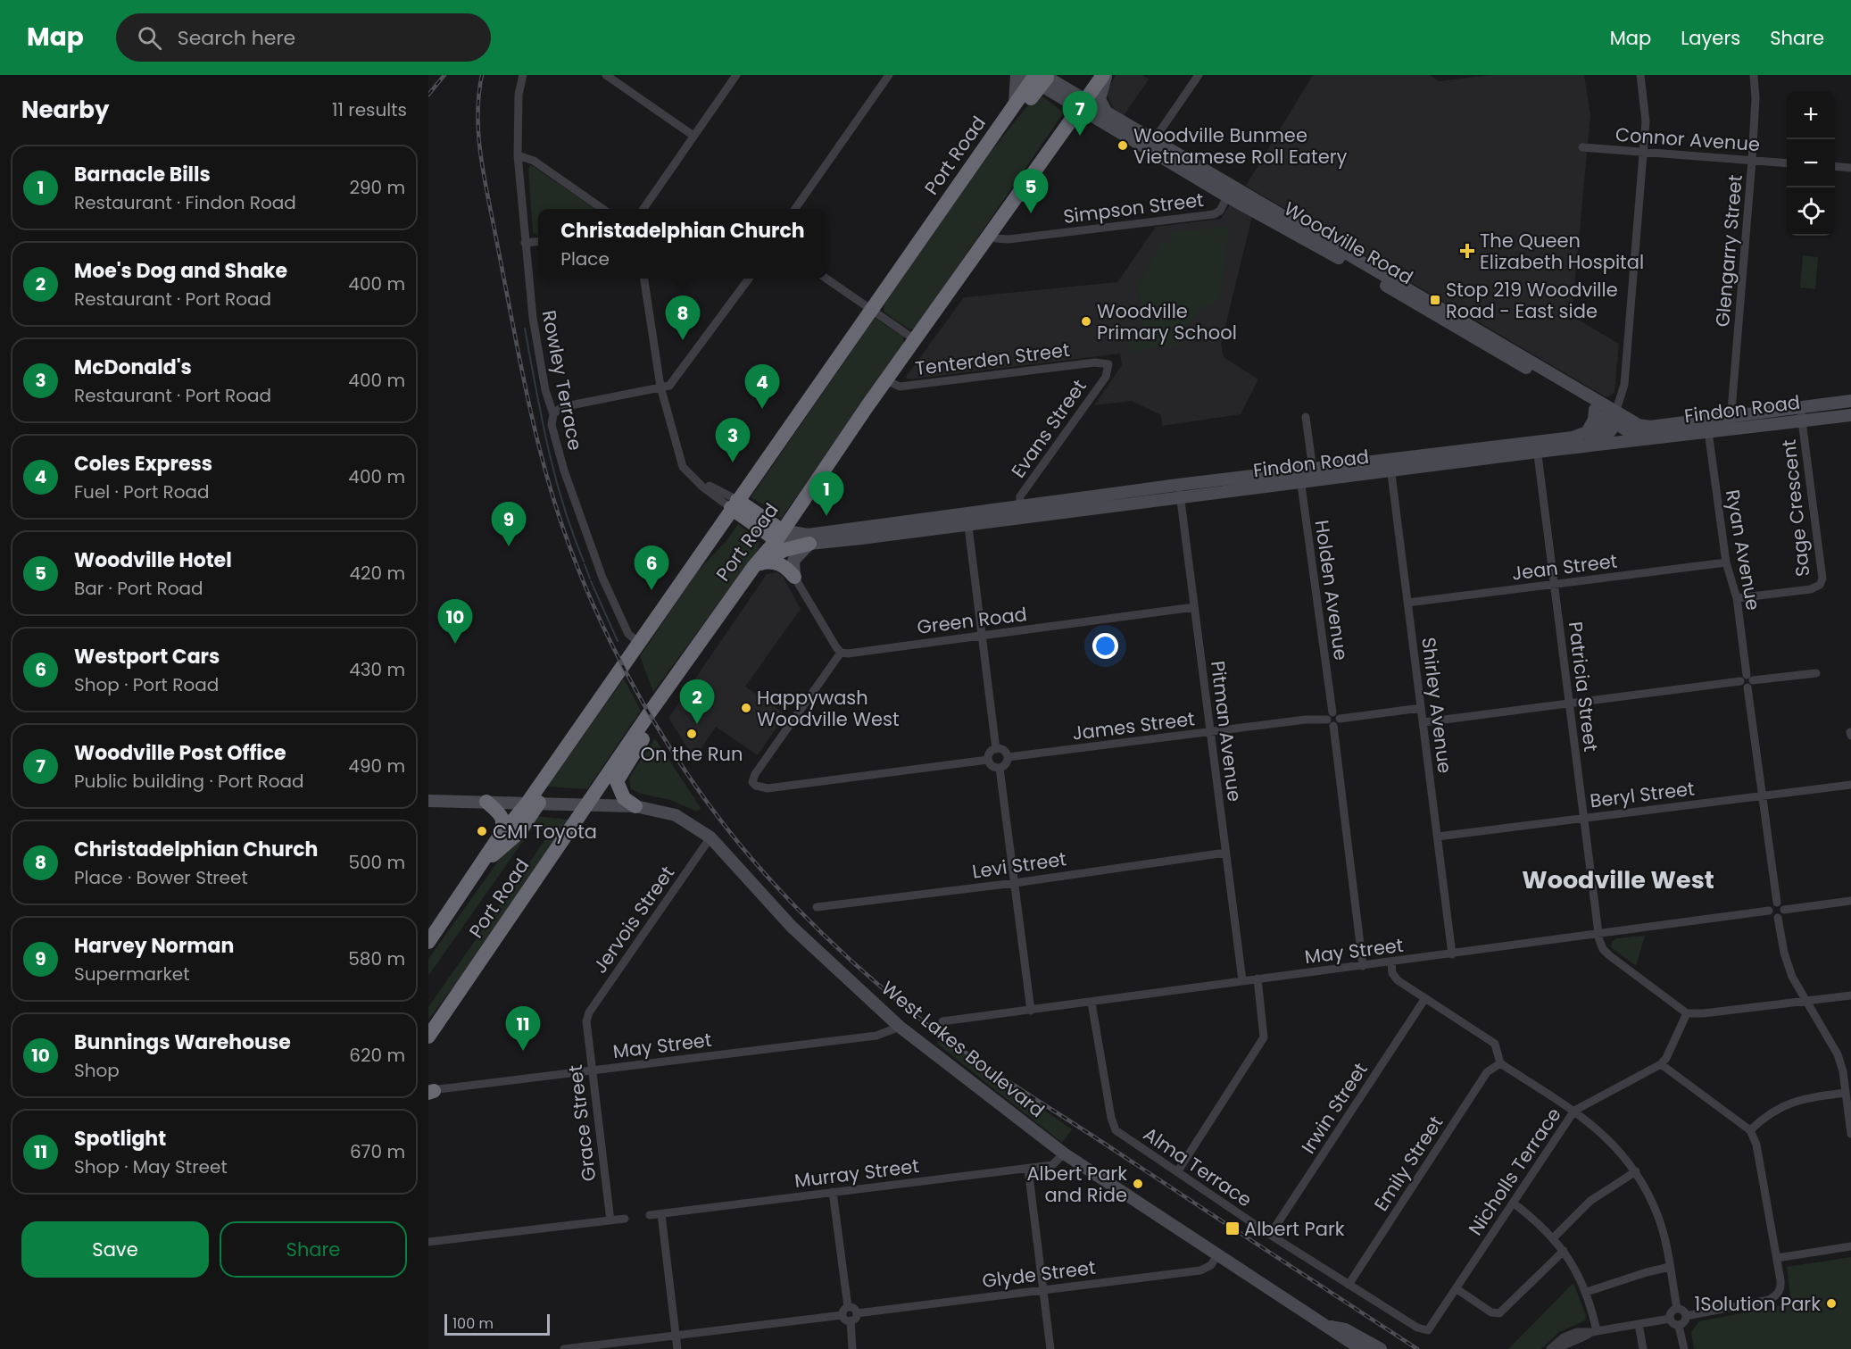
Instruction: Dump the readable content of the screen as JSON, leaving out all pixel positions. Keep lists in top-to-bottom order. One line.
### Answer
{"streets":{"highway":["Port Road"],"main road":["Woodville Road","Findon Road","West Lakes Boulevard"],"street":["Connor Avenue","Simpson Street","Glengarry Street","Tenterden Street","Rowley Terrace","Evans Street","Sage Crescent","Ryan Avenue","Jean Street","Holden Avenue","Green Road","Patricia Street","Shirley Avenue","James Street","Pitman Avenue","Beryl Street","Levi Street","Jervois Street","May Street","Irwin Street","Grace Street","Emily Street","Alma Terrace","Nicholls Terrace","Murray Street","Glyde Street"]},"crossings":[["Connor Avenue","Glengarry Street"],["Port Road","Simpson Street"],["Port Road","Woodville Road"],["Port Road","Tenterden Street"],["Port Road","Rowley Terrace"],["Port Road","Findon Road"],["Port Road","West Lakes Boulevard"],["Simpson Street","Woodville Road"],["Woodville Road","Findon Road"],["Glengarry Street","Findon Road"],["Tenterden Street","Evans Street"],["Findon Road","Evans Street"],["Findon Road","Sage Crescent"],["Findon Road","Ryan Avenue"],["Findon Road","Holden Avenue"],["Findon Road","Patricia Street"],["Findon Road","Shirley Avenue"],["Findon Road","Pitman Avenue"],["Sage Crescent","Ryan Avenue"],["Ryan Avenue","Jean Street"],["Ryan Avenue","Beryl Street"],["Ryan Avenue","May Street"],["Jean Street","Patricia Street"],["Jean Street","Shirley Avenue"],["Holden Avenue","James Street"],["Green Road","Pitman Avenue"],["Patricia Street","Beryl Street"],["Patricia Street","May Street"],["Shirley Avenue","Beryl Street"],["Shirley Avenue","May Street"],["James Street","Pitman Avenue"],["Pitman Avenue","Levi Street"],["Pitman Avenue","May Street"],["Jervois Street","West Lakes Boulevard"],["Jervois Street","Grace Street"],["May Street","West Lakes Boulevard"],["May Street","Grace Street"],["May Street","Alma Terrace"],["West Lakes Boulevard","Murray Street"],["West Lakes Boulevard","Glyde Street"],["Irwin Street","Alma Terrace"],["Emily Street","Alma Terrace"],["Alma Terrace","Nicholls Terrace"]],"districts":["Woodville West"],"places":{"other":["Woodville Bunmee Vietnamese Roll Eatery","Woodville Primary School","Happywash Woodville West","On the Run","CMI Toyota","Albert Park and Ride","1Solution Park"],"health":["The Queen Elizabeth Hospital"],"transit":["Stop 219 Woodville Road - East side","Albert Park"]},"scale_bar":"100 m","page":{"header":"Map","search":"Search here","nav":["Map","Layers","Share"],"heading":["Nearby","11 results"],"map_buttons":["+","−"],"pins":["7","5","8","4","3","1","9","6","10","2","11"],"list":[{"mark":"1","name":"Barnacle Bills","note":"Restaurant · Findon Road","value":"290 m"},{"mark":"2","name":"Moe's Dog and Shake","note":"Restaurant · Port Road","value":"400 m"},{"mark":"3","name":"McDonald's","note":"Restaurant · Port Road","value":"400 m"},{"mark":"4","name":"Coles Express","note":"Fuel · Port Road","value":"400 m"},{"mark":"5","name":"Woodville Hotel","note":"Bar · Port Road","value":"420 m"},{"mark":"6","name":"Westport Cars","note":"Shop · Port Road","value":"430 m"},{"mark":"7","name":"Woodville Post Office","note":"Public building · Port Road","value":"490 m"},{"mark":"8","name":"Christadelphian Church","note":"Place · Bower Street","value":"500 m"},{"mark":"9","name":"Harvey Norman","note":"Supermarket","value":"580 m"},{"mark":"10","name":"Bunnings Warehouse","note":"Shop","value":"620 m"},{"mark":"11","name":"Spotlight","note":"Shop · May Street","value":"670 m"}],"popup":["Christadelphian Church","Place"],"buttons":["Save","Share"],"scale":"100 m"}}
